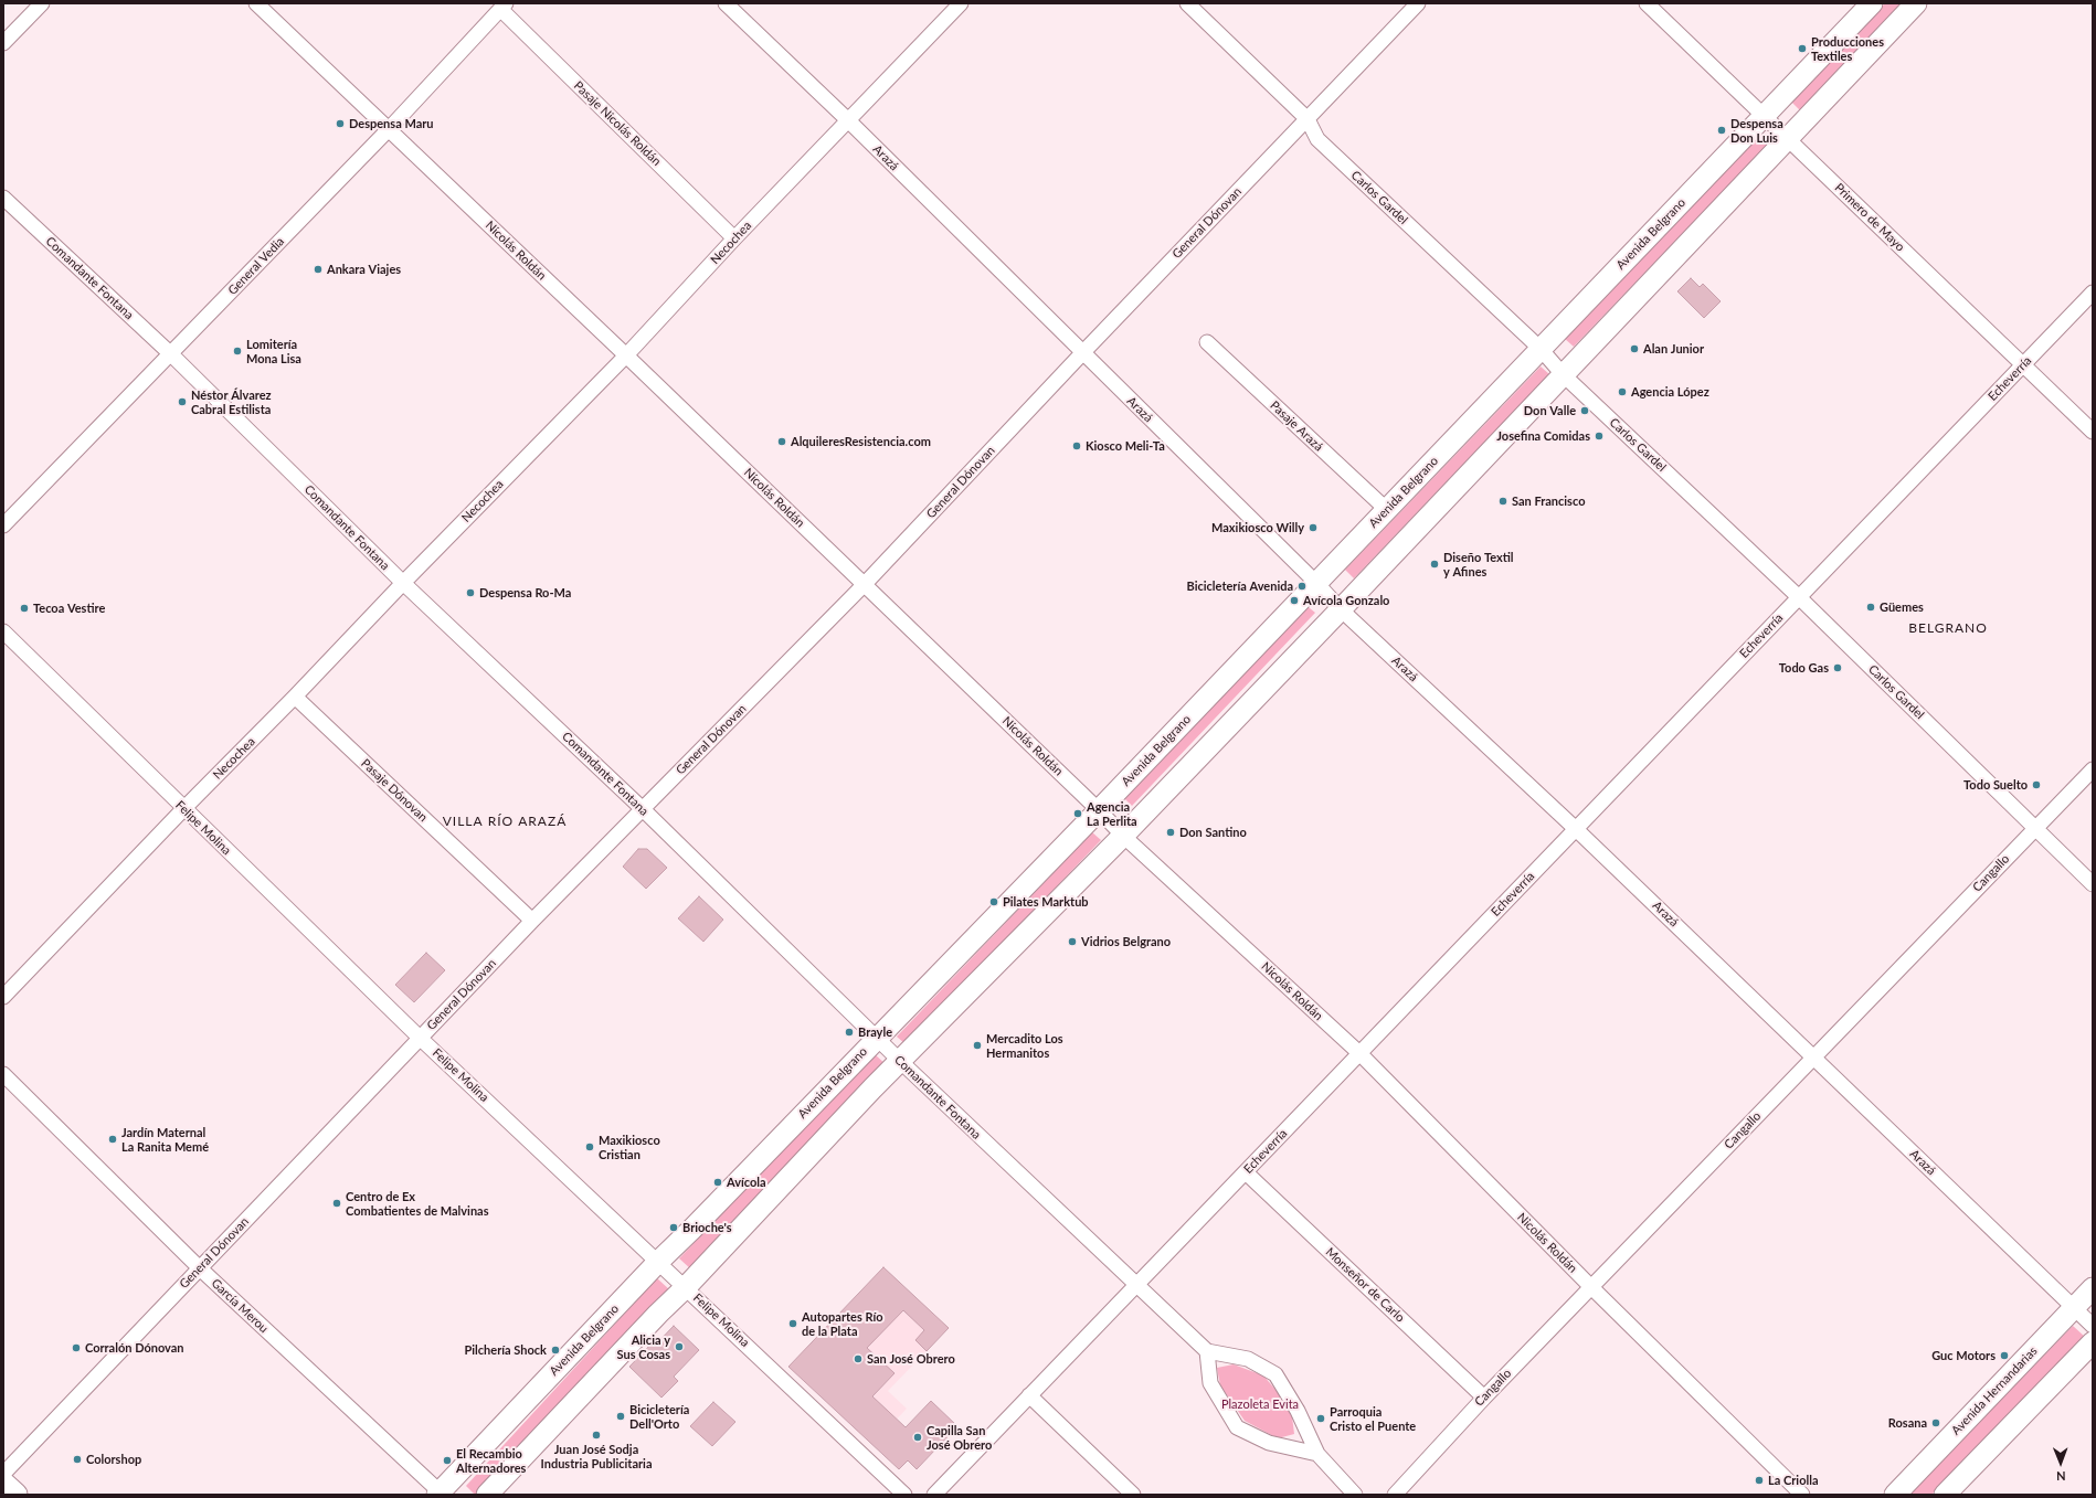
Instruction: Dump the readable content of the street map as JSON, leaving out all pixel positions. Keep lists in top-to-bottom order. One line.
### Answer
{"streets":{"main road":["Avenida Belgrano","Avenida Hernandarias"],"street":["Pasaje Nicolás Roldán","Arazá","Carlos Gardel","Primero de Mayo","General Dónovan","Necochea","Nicolás Roldán","General Vedia","Comandante Fontana","Echeverría","Pasaje Arazá","Pasaje Dónovan","Felipe Molina","Cangallo","Monseñor de Carlo","García Merou"]},"crossings":[["Pasaje Nicolás Roldán","Necochea"],["Pasaje Nicolás Roldán","General Vedia"],["Arazá","General Dónovan"],["Arazá","Avenida Belgrano"],["Arazá","Necochea"],["Arazá","Echeverría"],["Arazá","Cangallo"],["Arazá","Avenida Hernandarias"],["Carlos Gardel","General Dónovan"],["Carlos Gardel","Avenida Belgrano"],["Carlos Gardel","Echeverría"],["Carlos Gardel","Cangallo"],["Primero de Mayo","Avenida Belgrano"],["Primero de Mayo","Echeverría"],["General Dónovan","Nicolás Roldán"],["General Dónovan","Comandante Fontana"],["General Dónovan","Pasaje Dónovan"],["General Dónovan","Felipe Molina"],["General Dónovan","García Merou"],["Avenida Belgrano","Nicolás Roldán"],["Avenida Belgrano","Comandante Fontana"],["Avenida Belgrano","Pasaje Arazá"],["Avenida Belgrano","Felipe Molina"],["Avenida Belgrano","García Merou"],["Necochea","Nicolás Roldán"],["Necochea","Comandante Fontana"],["Necochea","Pasaje Dónovan"],["Necochea","Felipe Molina"],["Nicolás Roldán","General Vedia"],["Nicolás Roldán","Echeverría"],["Nicolás Roldán","Cangallo"],["General Vedia","Comandante Fontana"],["Comandante Fontana","Echeverría"],["Echeverría","Monseñor de Carlo"],["Cangallo","Monseñor de Carlo"]],"districts":["BELGRANO","VILLA RÍO ARAZÁ"],"parks":["Plazoleta Evita"],"places":["Producciones Textiles","Despensa Maru","Despensa Don Luis","Ankara Viajes","Alan Junior","Lomitería Mona Lisa","Agencia López","Néstor Álvarez Cabral Estilista","Don Valle","Josefina Comidas","AlquileresResistencia.com","Kiosco Meli-Ta","San Francisco","Maxikiosco Willy","Diseño Textil y Afines","Bicicletería Avenida","Despensa Ro-Ma","Avícola Gonzalo","Güemes","Tecoa Vestire","Todo Gas","Todo Suelto","Agencia La Perlita","Don Santino","Pilates Marktub","Vidrios Belgrano","Brayle","Mercadito Los Hermanitos","Jardín Maternal La Ranita Memé","Maxikiosco Cristian","Avícola","Centro de Ex Combatientes de Malvinas","Brioche's","Autopartes Río de la Plata","Alicia y Sus Cosas","Corralón Dónovan","Pilchería Shock","Guc Motors","San José Obrero","Bicicletería Dell'Orto","Parroquia Cristo el Puente","Rosana","Juan José Sodja Industria Publicitaria","Capilla San José Obrero","Colorshop","El Recambio Alternadores","La Criolla"],"north":"bottom"}
